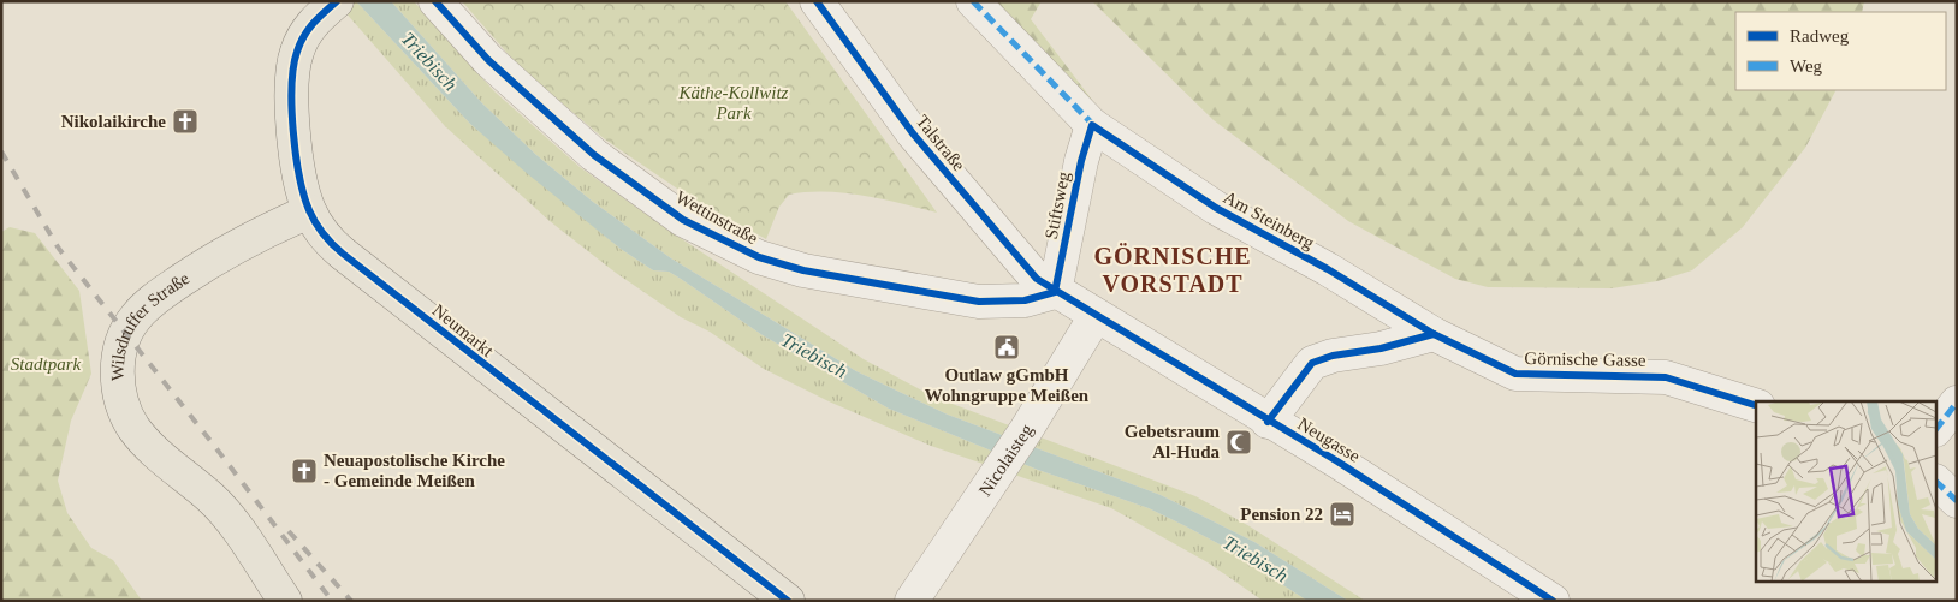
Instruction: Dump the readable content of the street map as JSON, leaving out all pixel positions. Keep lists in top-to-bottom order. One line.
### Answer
{"streets":{"main road":["Wilsdruffer Straße","Neumarkt"],"street":["Talstraße","Stiftsweg","Wettinstraße","Am Steinberg","Görnische Gasse","Neugasse","Nicolaisteg"]},"crossings":[["Talstraße","Stiftsweg"],["Talstraße","Wettinstraße"],["Talstraße","Neugasse"],["Stiftsweg","Wettinstraße"],["Stiftsweg","Am Steinberg"],["Stiftsweg","Neugasse"],["Wettinstraße","Neugasse"],["Am Steinberg","Görnische Gasse"],["Wilsdruffer Straße","Neumarkt"],["Neugasse","Nicolaisteg"]],"districts":["GÖRNISCHE VORSTADT"],"water":["Triebisch"],"parks":["Käthe-Kollwitz Park","Stadtpark"],"places":{"church":["Nikolaikirche","Neuapostolische Kirche - Gemeinde Meißen"],"public building":["Outlaw gGmbH Wohngruppe Meißen"],"mosque":["Gebetsraum Al-Huda"],"hotel":["Pension 22"]},"legend":["Radweg","Weg"]}
